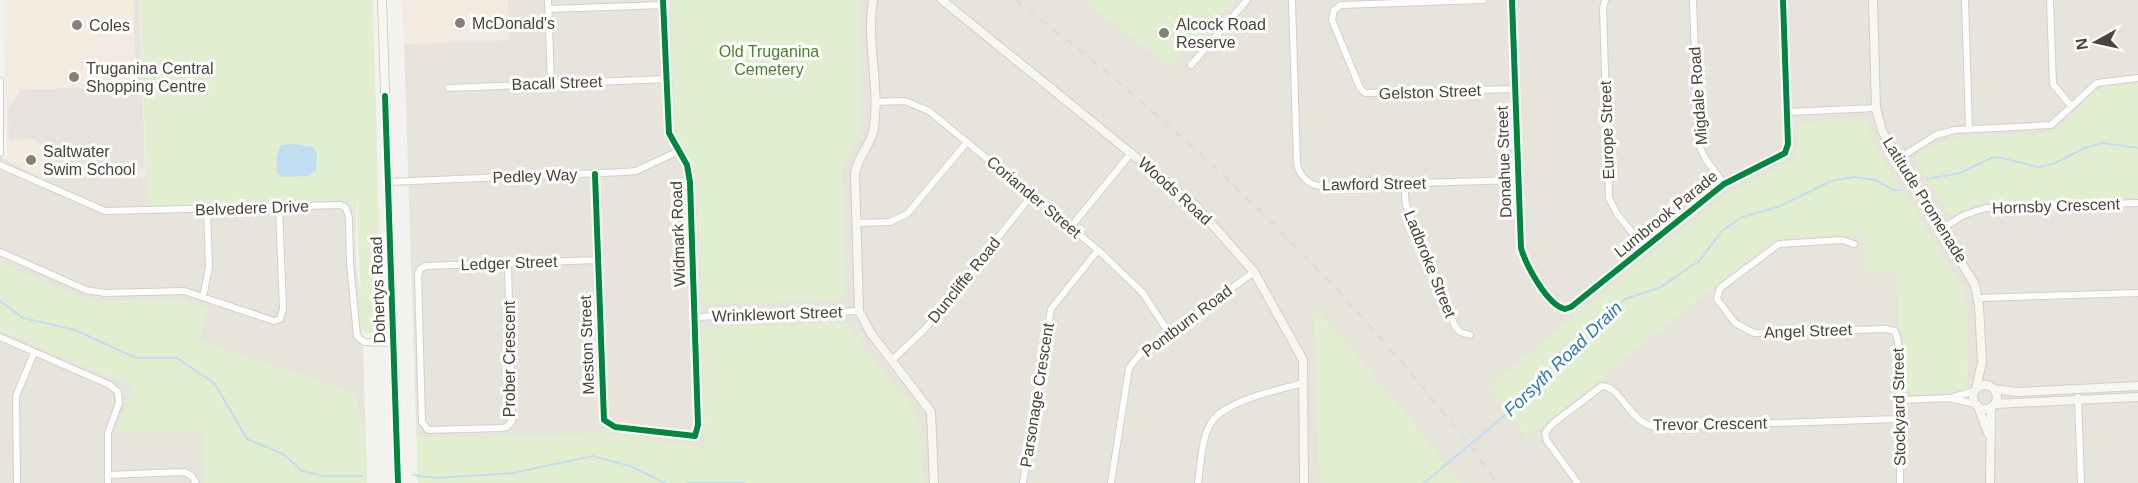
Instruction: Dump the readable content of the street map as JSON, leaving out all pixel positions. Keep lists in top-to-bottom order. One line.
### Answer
{"streets":{"street":["Bacall Street","Gelston Street","Migdale Road","Europe Street","Donahue Street","Pedley Way","Lawford Street","Woods Road","Coriander Street","Latitude Promenade","Hornsby Crescent","Belvedere Drive","Lumbrook Parade","Widmark Road","Ledger Street","Ladbroke Street","Duncliffe Road","Dohertys Road","Wrinklewort Street","Pontburn Road","Angel Street","Meston Street","Prober Crescent","Parsonage Crescent","Stockyard Street","Trevor Crescent"]},"crossings":[["Bacall Street","Widmark Road"],["Gelston Street","Donahue Street"],["Migdale Road","Lumbrook Parade"],["Europe Street","Lumbrook Parade"],["Donahue Street","Lawford Street"],["Donahue Street","Lumbrook Parade"],["Pedley Way","Widmark Road"],["Pedley Way","Dohertys Road"],["Pedley Way","Meston Street"],["Lawford Street","Ladbroke Street"],["Woods Road","Pontburn Road"],["Coriander Street","Duncliffe Road"],["Coriander Street","Pontburn Road"],["Coriander Street","Parsonage Crescent"],["Latitude Promenade","Hornsby Crescent"],["Belvedere Drive","Dohertys Road"],["Widmark Road","Wrinklewort Street"],["Widmark Road","Meston Street"],["Ledger Street","Meston Street"],["Ledger Street","Prober Crescent"],["Angel Street","Stockyard Street"],["Stockyard Street","Trevor Crescent"]],"water":["Forsyth Road Drain"],"parks":["Old Truganina Cemetery"],"places":["McDonald's","Coles","Alcock Road Reserve","Truganina Central Shopping Centre","Saltwater Swim School"],"north":"left"}
